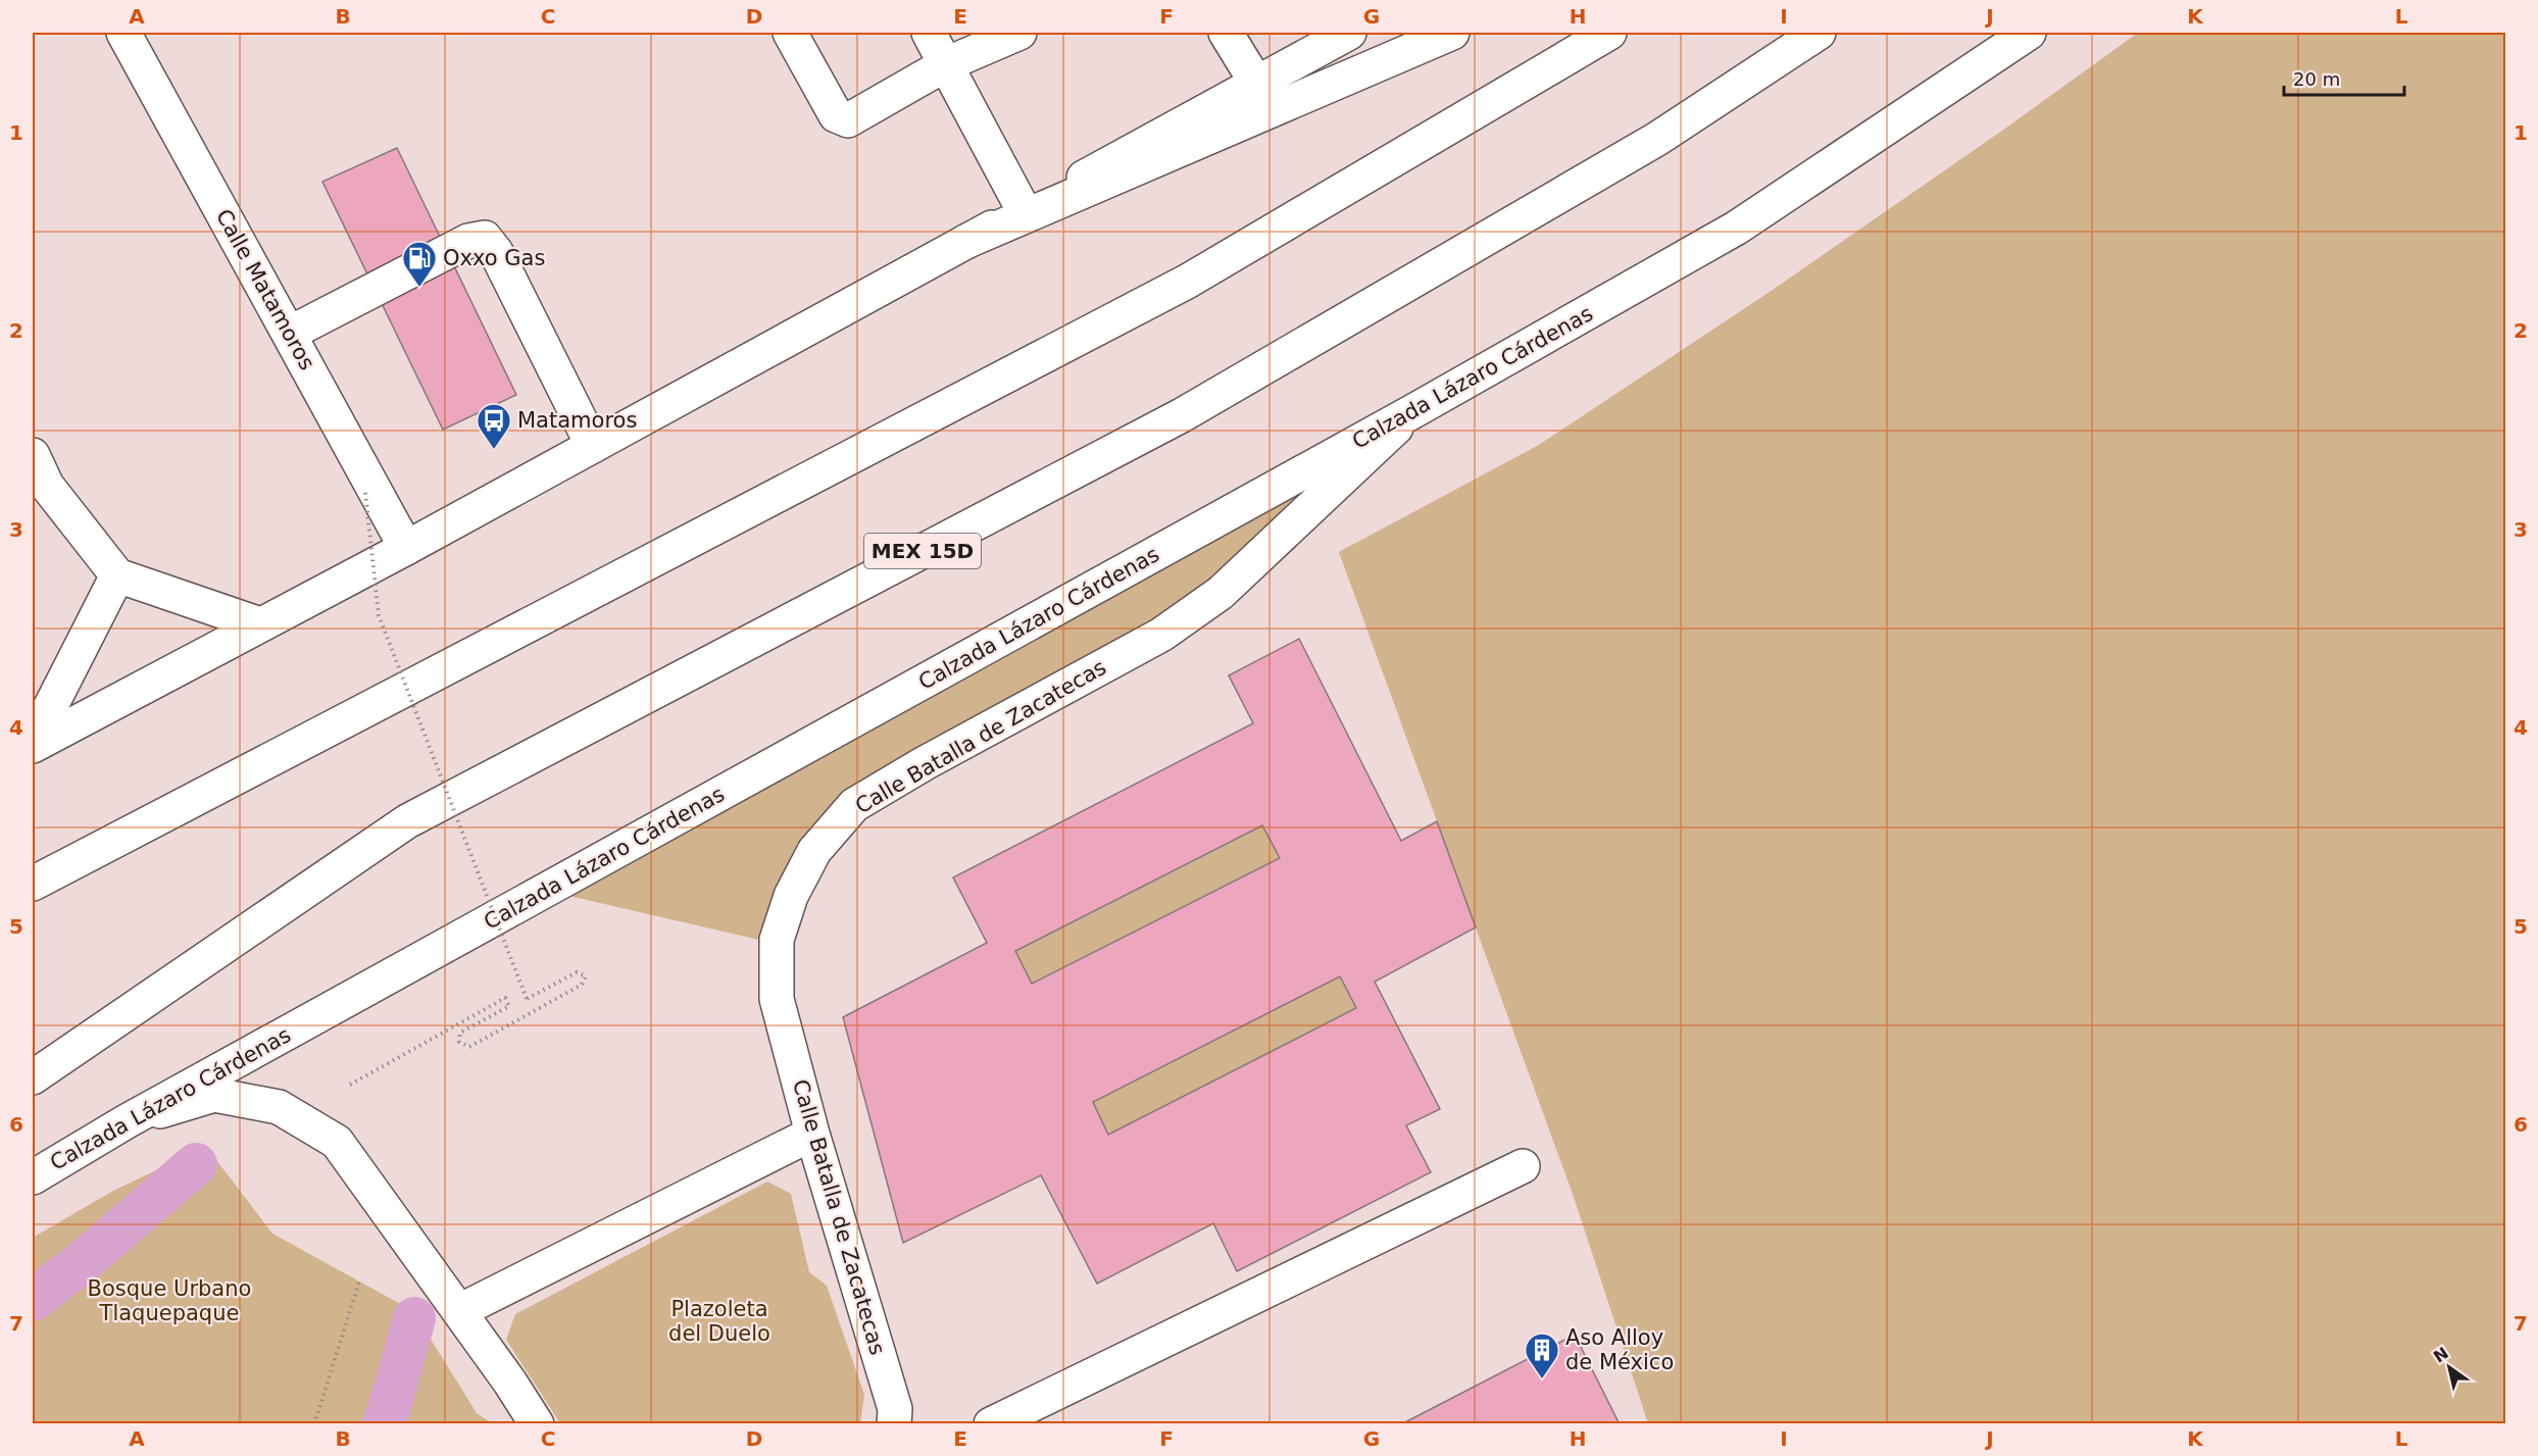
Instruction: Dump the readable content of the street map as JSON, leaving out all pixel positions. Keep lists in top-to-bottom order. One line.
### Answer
{"streets":{"main road":["Calle Matamoros","Calzada Lázaro Cárdenas","MEX 15D","Calle Batalla de Zacatecas"]},"crossings":[["Calzada Lázaro Cárdenas","Calle Batalla de Zacatecas"]],"parks":["Bosque Urbano Tlaquepaque","Plazoleta del Duelo"],"places":{"fuel station":["Oxxo Gas"],"bus stop":["Matamoros"],"building":["Aso Alloy de México"]},"scale_bar":"20 m","north":"top left","grid":{"columns":["A","B","C","D","E","F","G","H","I","J","K","L"],"rows":["1","2","3","4","5","6","7"]}}
